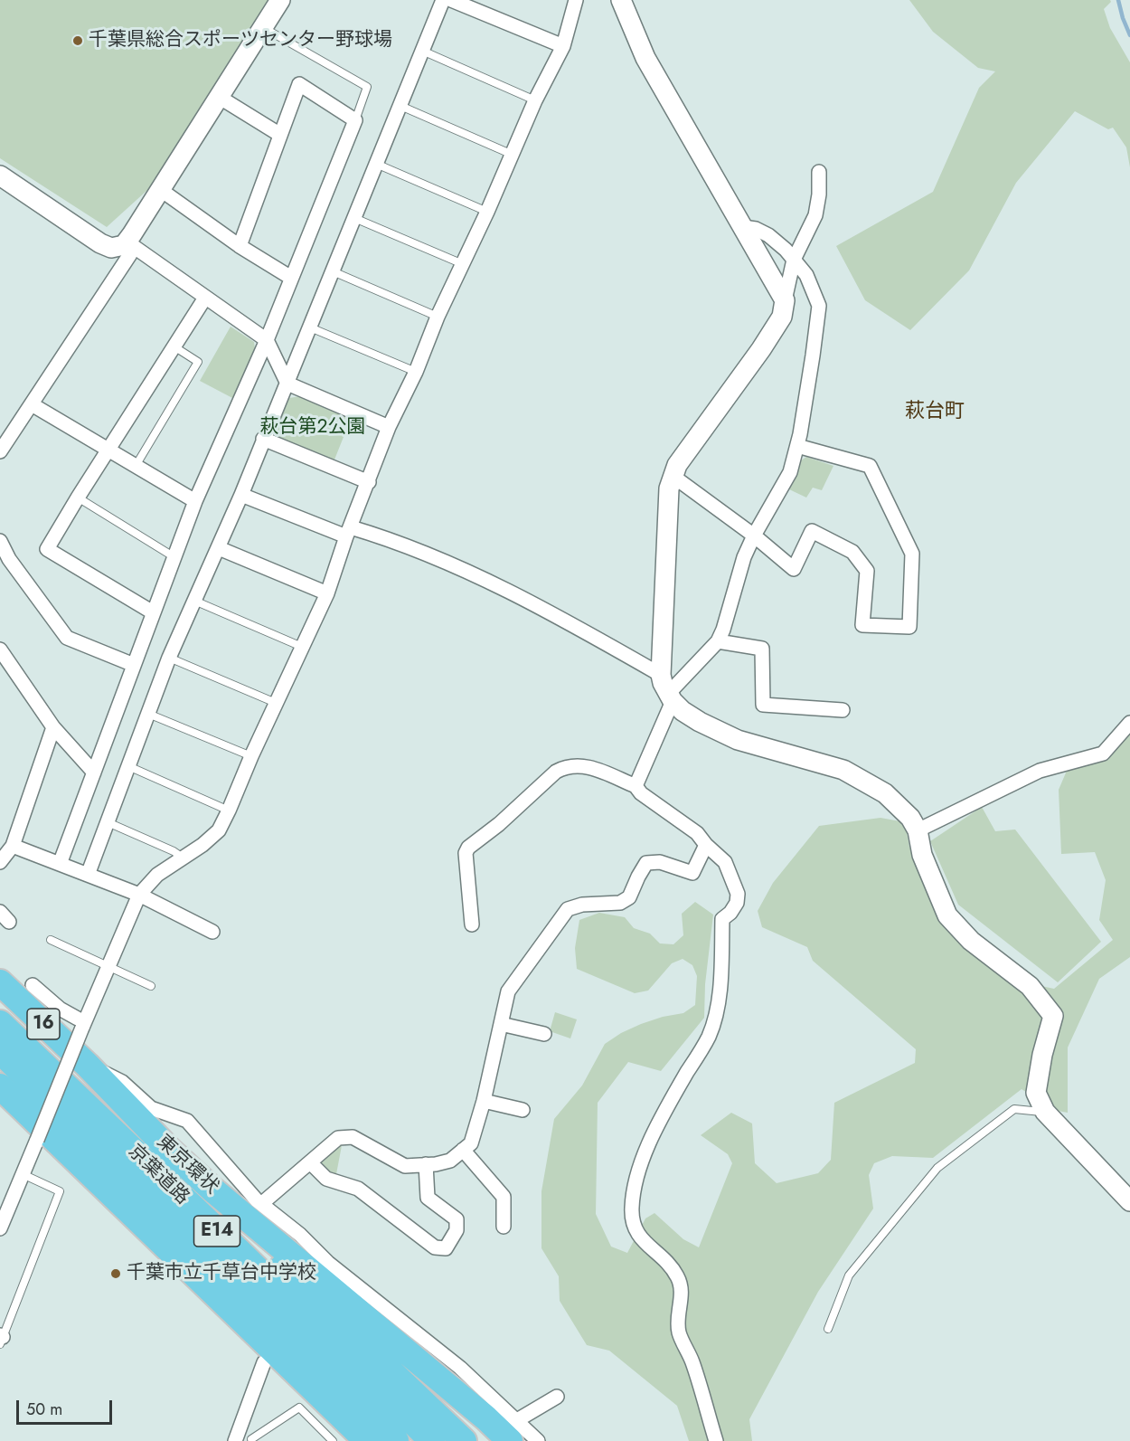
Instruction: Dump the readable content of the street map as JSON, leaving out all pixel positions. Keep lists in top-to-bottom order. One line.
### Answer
{"streets":{"highway":["16","東京環状","京葉道路","E14"]},"districts":["萩台町"],"parks":["萩台第2公園"],"places":["千葉県総合スポーツセンター野球場","千葉市立千草台中学校"],"scale_bar":"50 m"}
